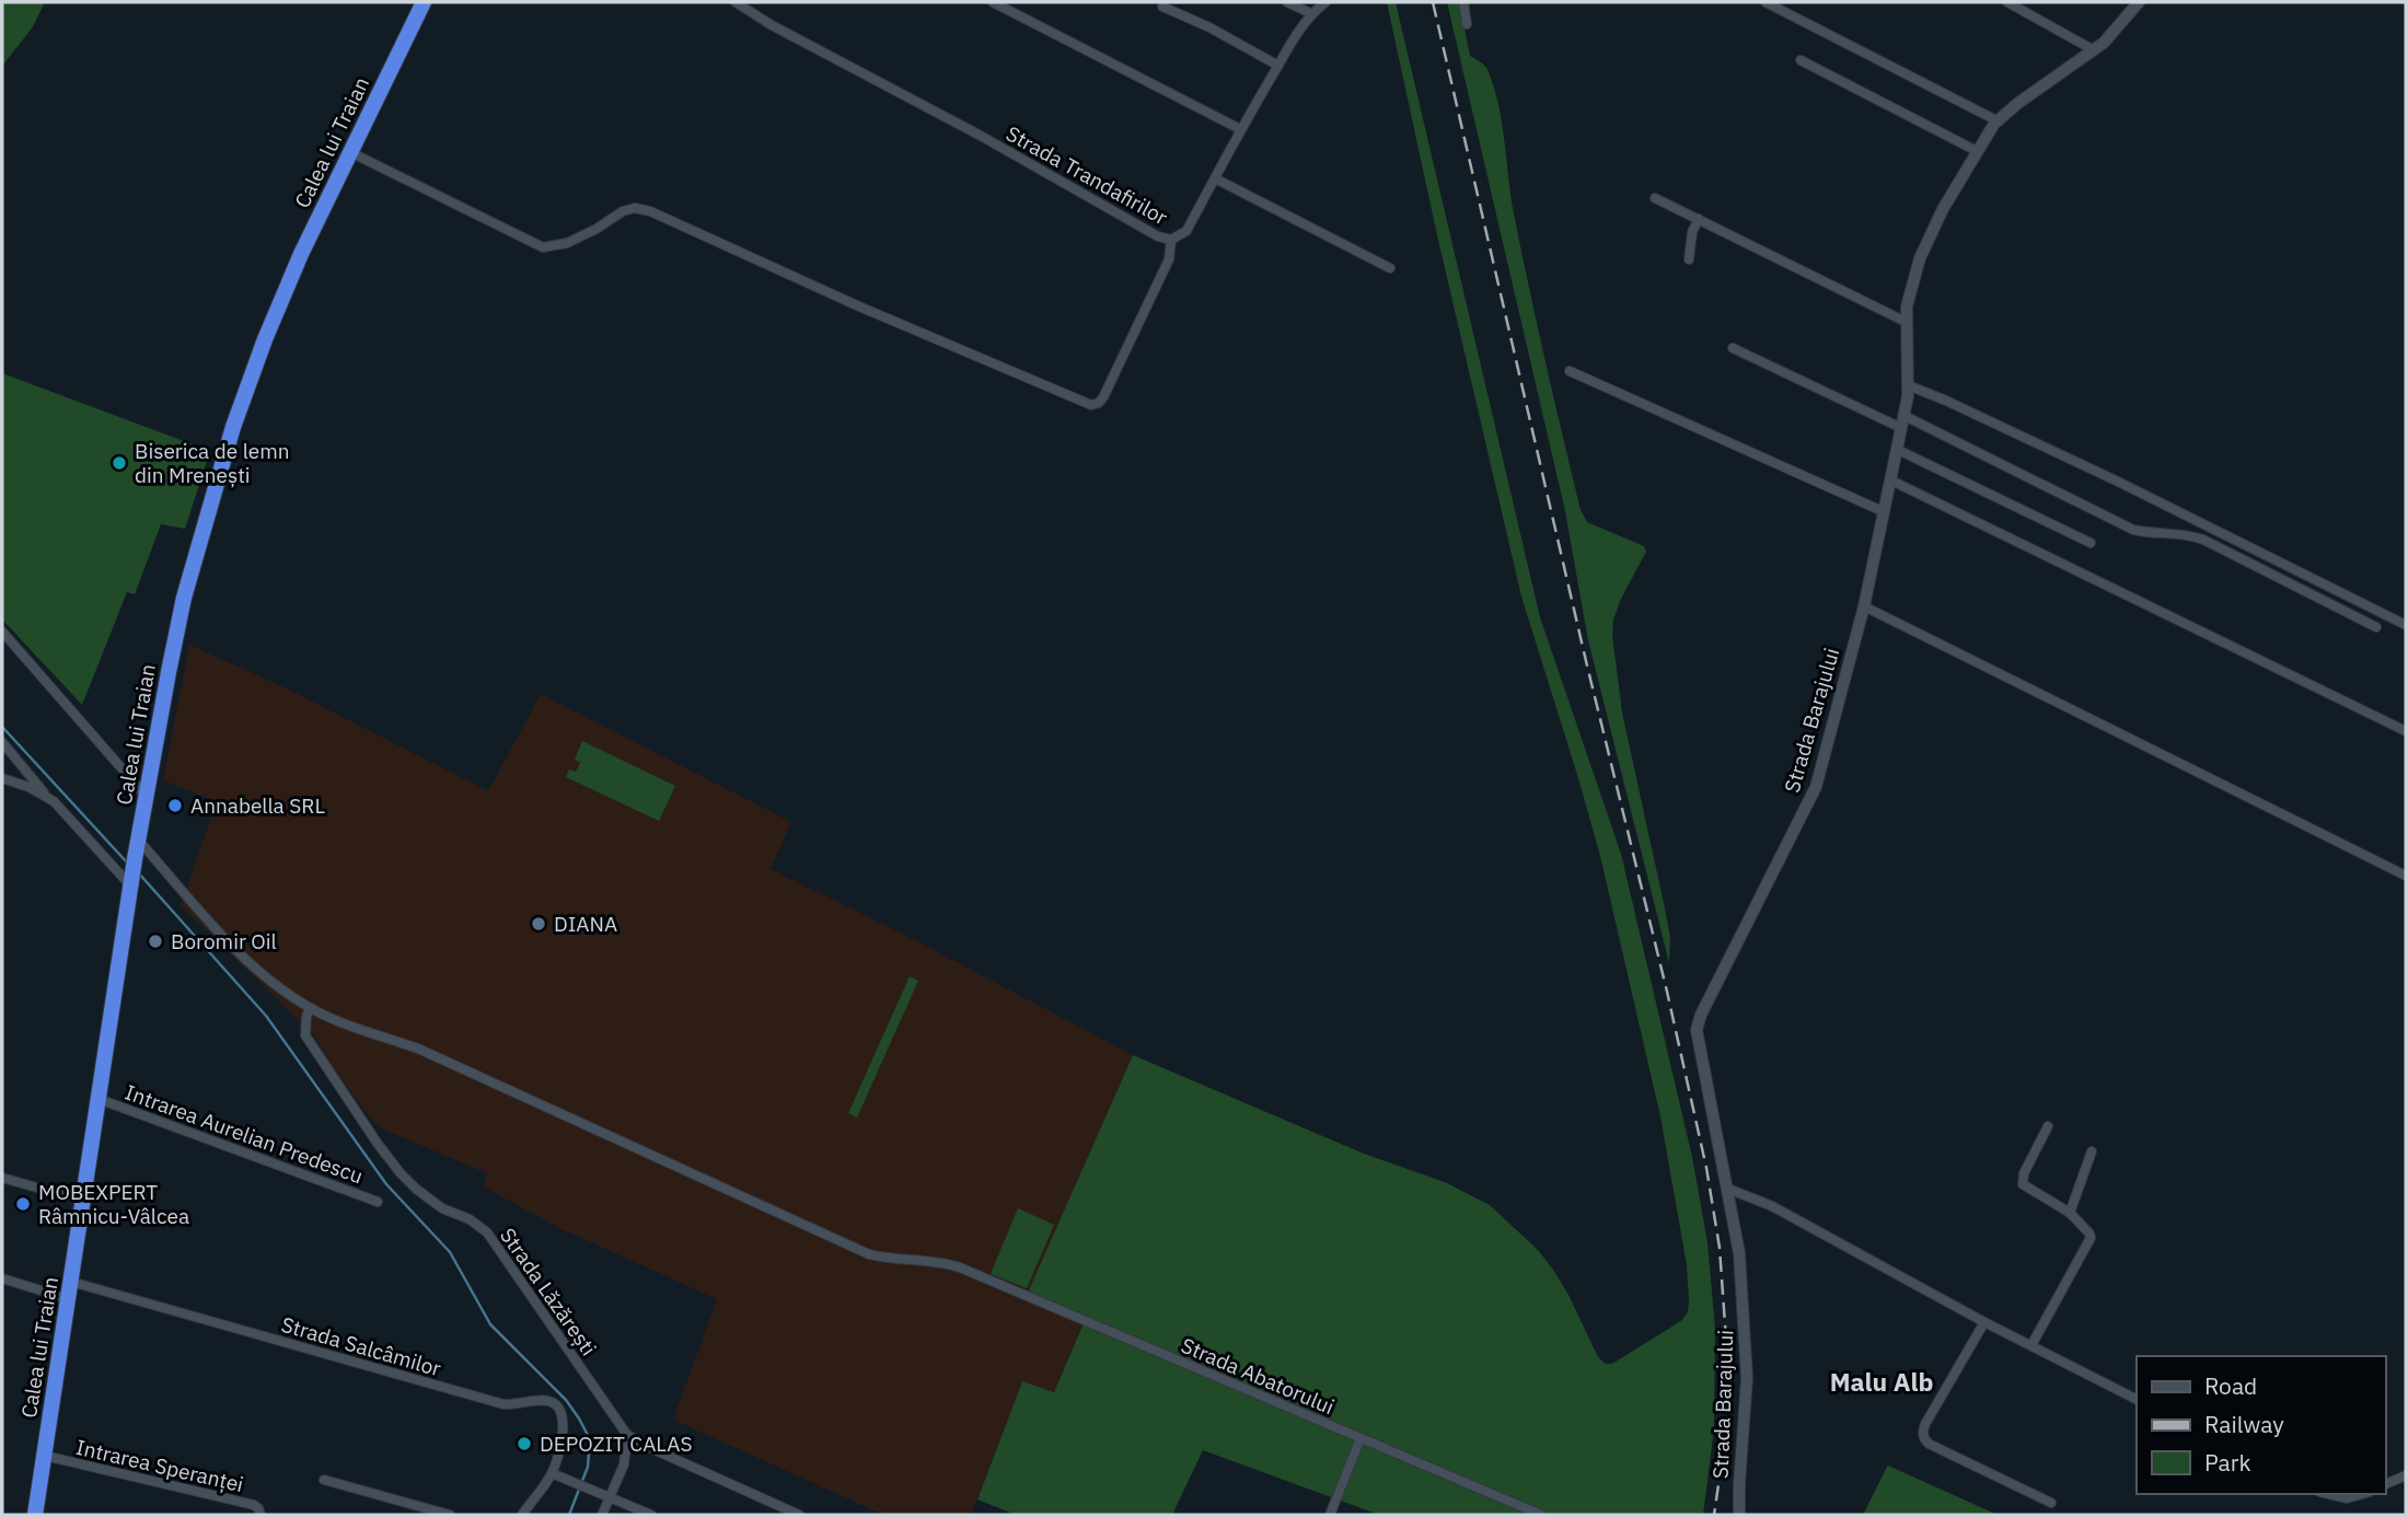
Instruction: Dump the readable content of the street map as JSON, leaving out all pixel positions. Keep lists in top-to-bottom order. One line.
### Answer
{"streets":{"highway":["Calea lui Traian"],"street":["Strada Trandafirilor","Strada Barajului","Intrarea Aurelian Predescu","Strada Lăzărești","Strada Salcâmilor","Strada Abatorului","Intrarea Speranței"]},"crossings":[["Calea lui Traian","Intrarea Aurelian Predescu"],["Calea lui Traian","Strada Salcâmilor"],["Calea lui Traian","Strada Abatorului"],["Calea lui Traian","Intrarea Speranței"],["Strada Lăzărești","Strada Abatorului"]],"districts":["Malu Alb"],"places":["Biserica de lemn din Mrenești","Annabella SRL","DIANA","Boromir Oil","MOBEXPERT Râmnicu-Vâlcea","DEPOZIT CALAS"],"legend":["Road","Railway","Park"]}
